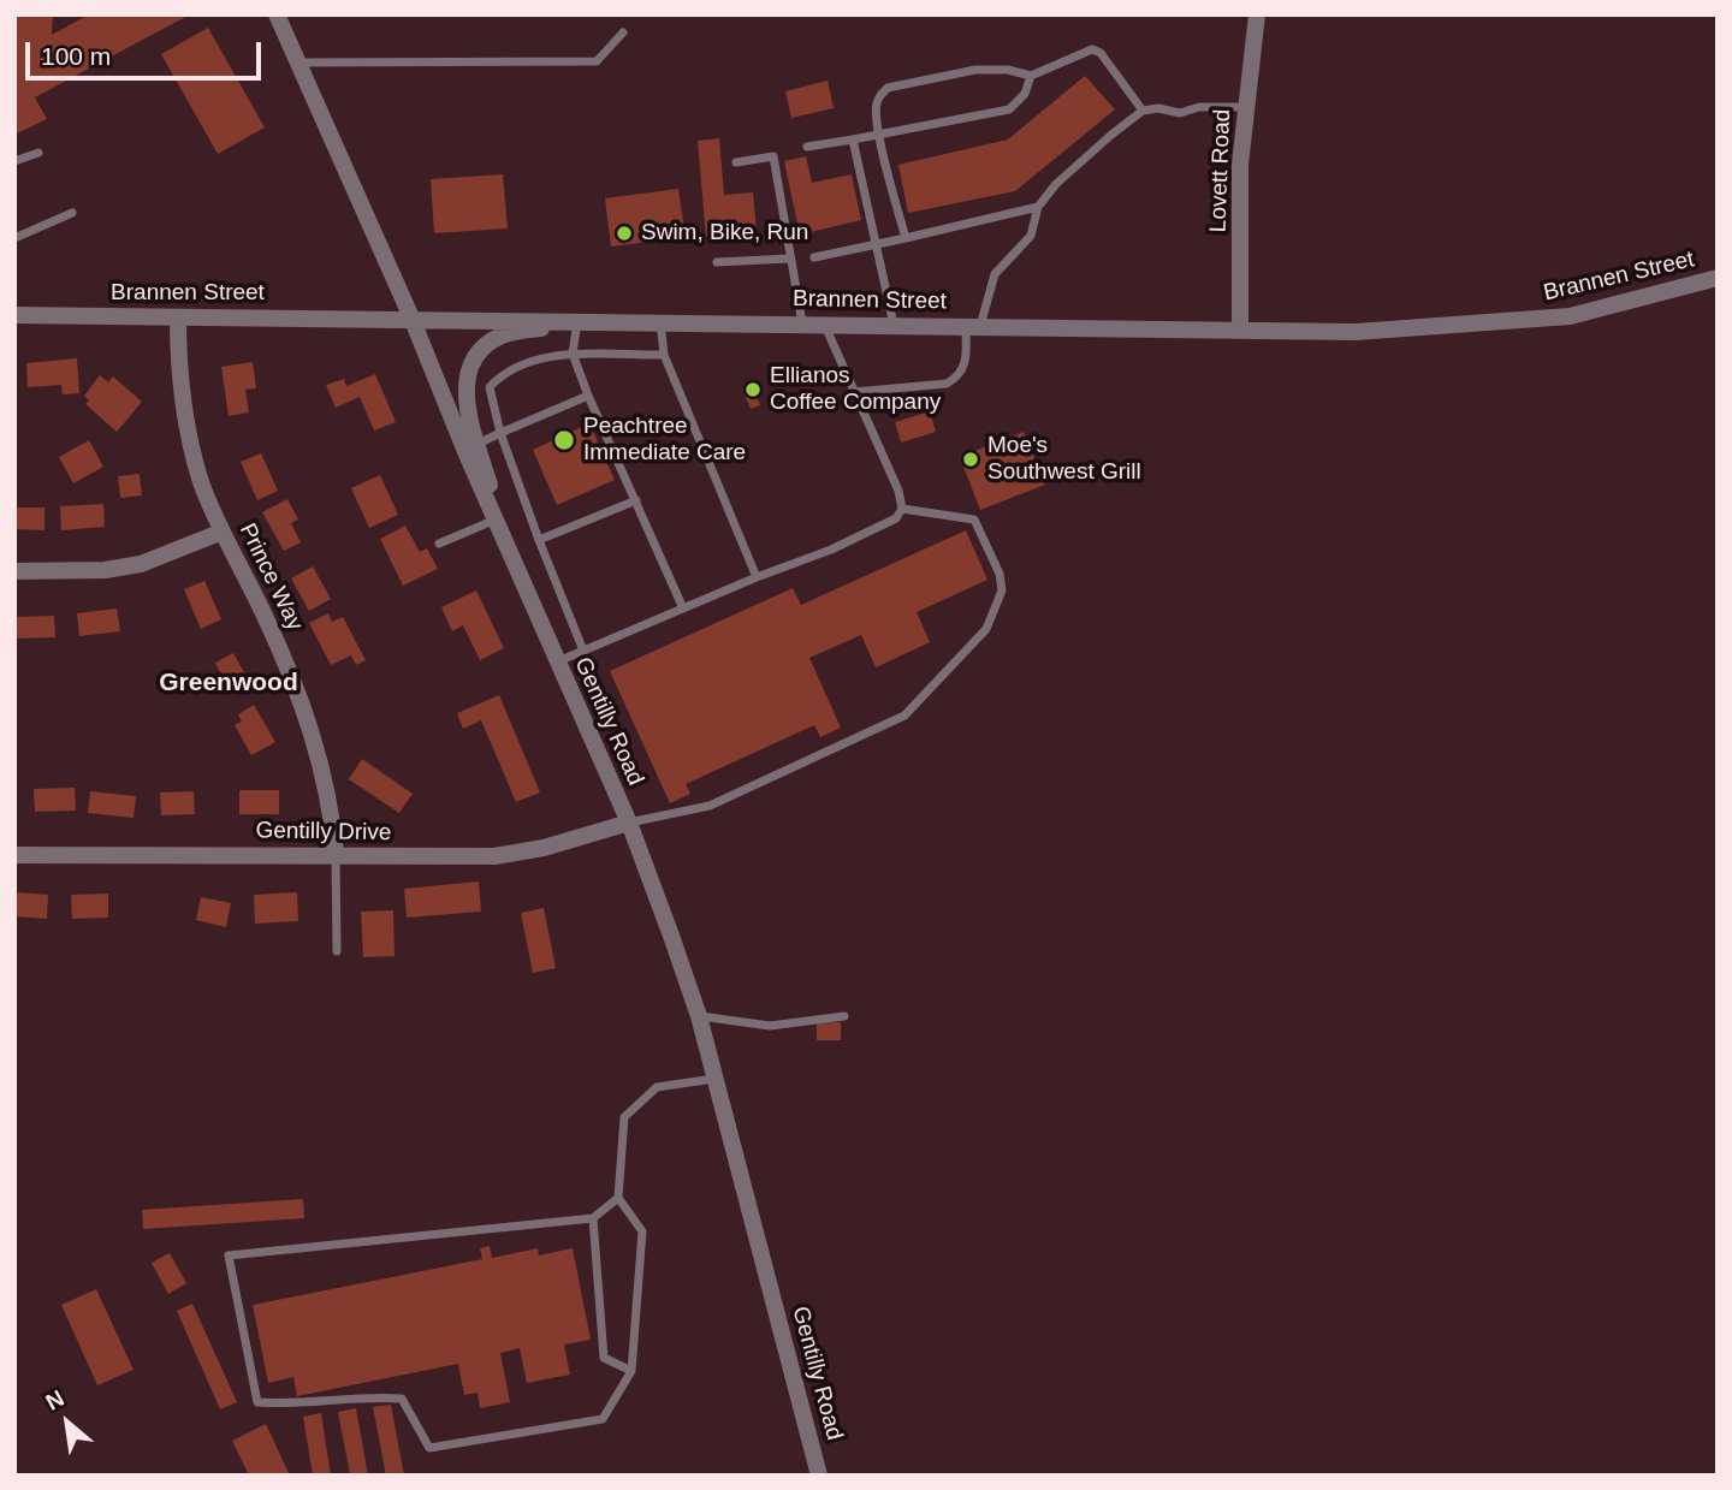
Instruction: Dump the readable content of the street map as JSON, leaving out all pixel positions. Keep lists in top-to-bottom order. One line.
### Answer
{"streets":{"street":["Lovett Road","Brannen Street","Prince Way","Gentilly Road","Gentilly Drive"]},"crossings":[["Lovett Road","Brannen Street"],["Brannen Street","Prince Way"],["Brannen Street","Gentilly Road"],["Prince Way","Gentilly Drive"],["Gentilly Road","Gentilly Drive"]],"districts":["Greenwood"],"places":["Swim, Bike, Run","Ellianos Coffee Company","Peachtree Immediate Care","Moe's Southwest Grill"],"scale_bar":"100 m","north":"top left"}
